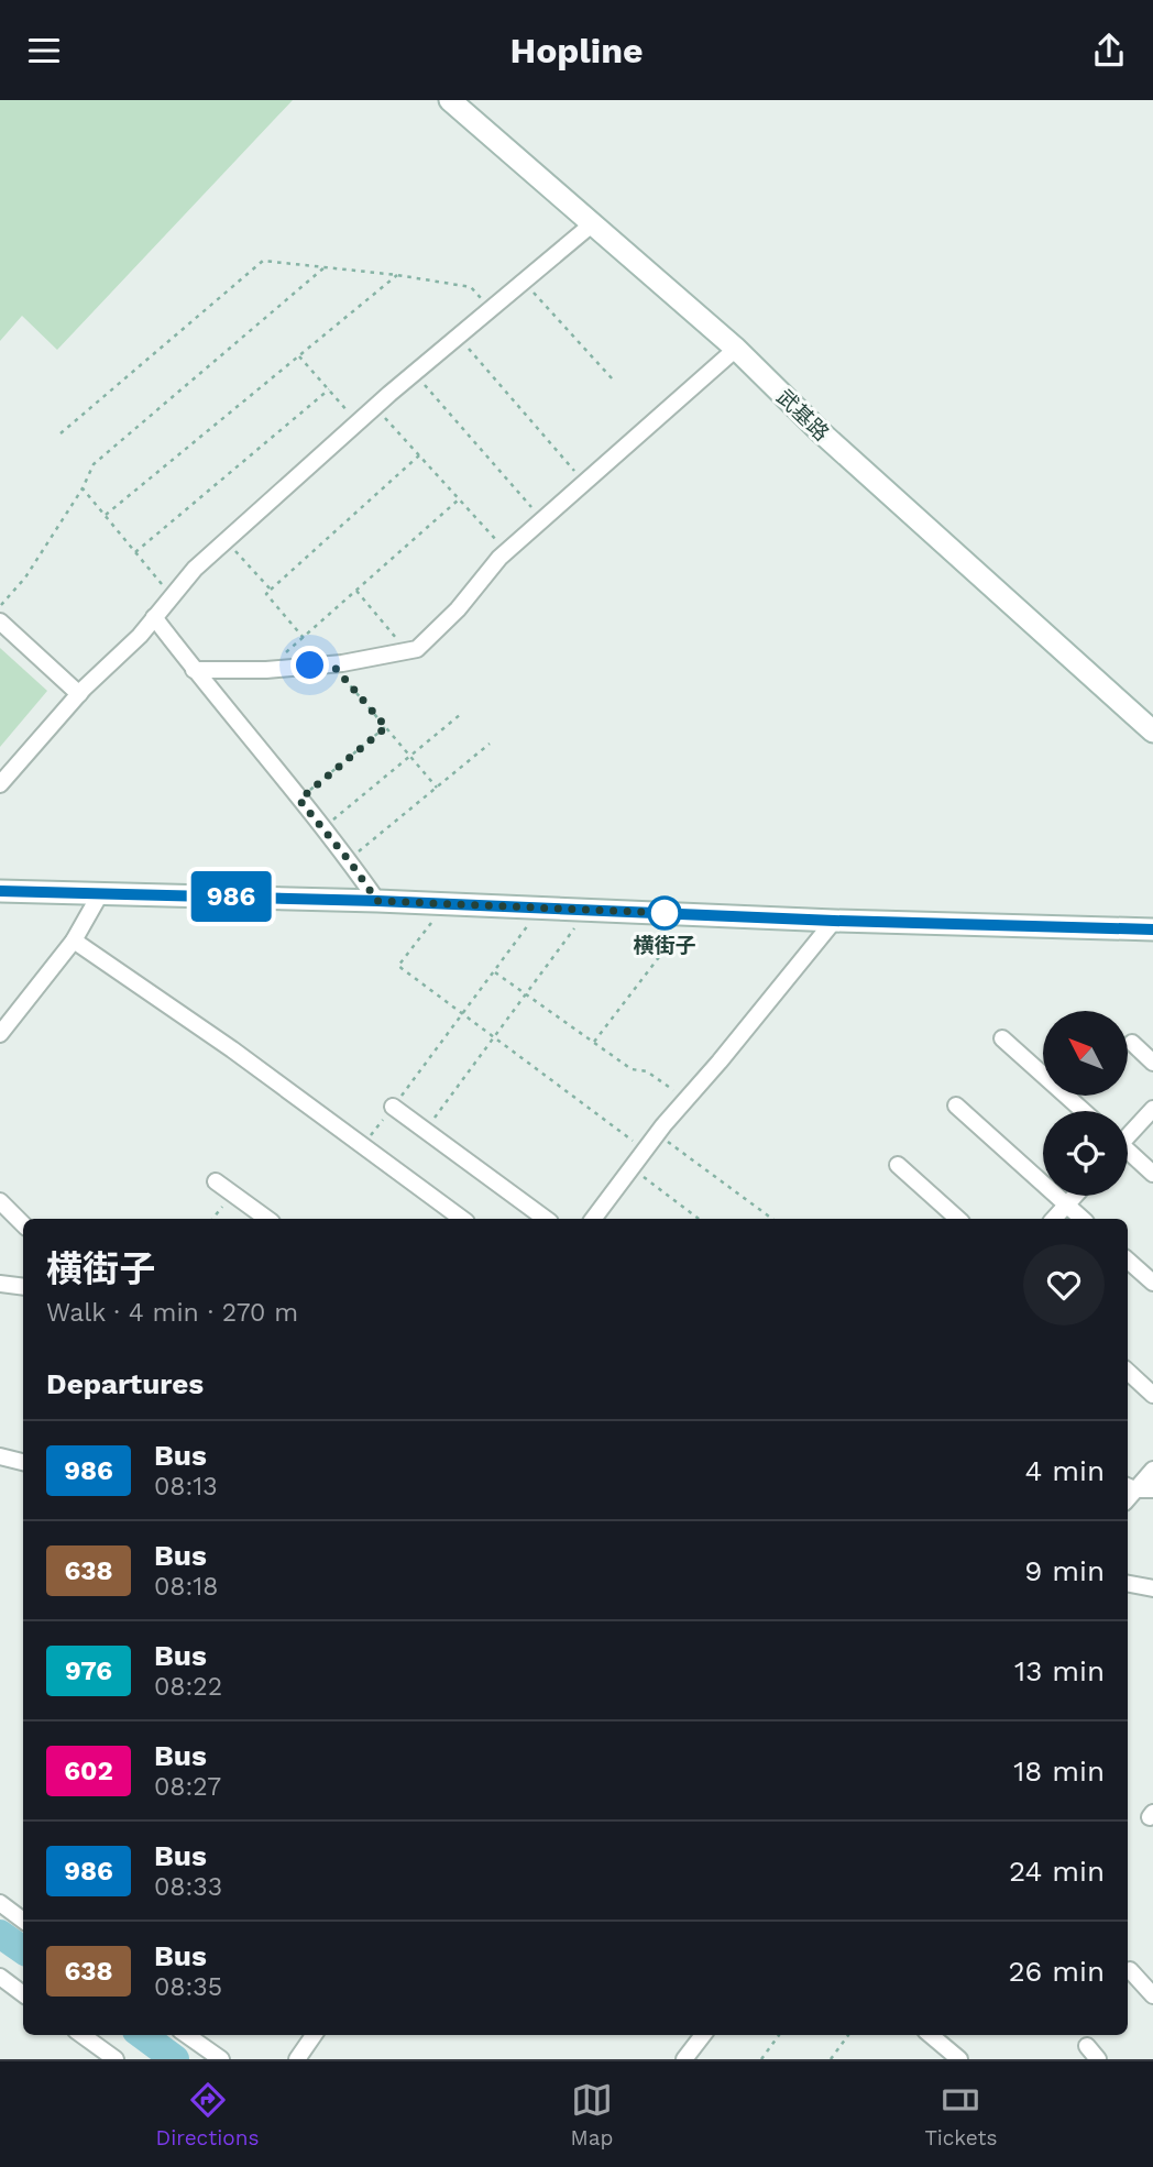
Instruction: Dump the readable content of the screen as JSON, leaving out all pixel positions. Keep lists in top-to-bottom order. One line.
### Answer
{"streets":{"main road":["武基路"]},"places":["横街子"],"lines":["bus line 986"],"north":"top left","page":{"header":"Hopline","on_map":"986","heading":[["横街子","Walk · 4 min · 270 m"],"Departures"],"list":[{"mark":"986","name":"Bus","note":"08:13","value":"4 min"},{"mark":"638","name":"Bus","note":"08:18","value":"9 min"},{"mark":"976","name":"Bus","note":"08:22","value":"13 min"},{"mark":"602","name":"Bus","note":"08:27","value":"18 min"},{"mark":"986","name":"Bus","note":"08:33","value":"24 min"},{"mark":"638","name":"Bus","note":"08:35","value":"26 min"}],"tabs":["Directions","Map","Tickets"]}}
